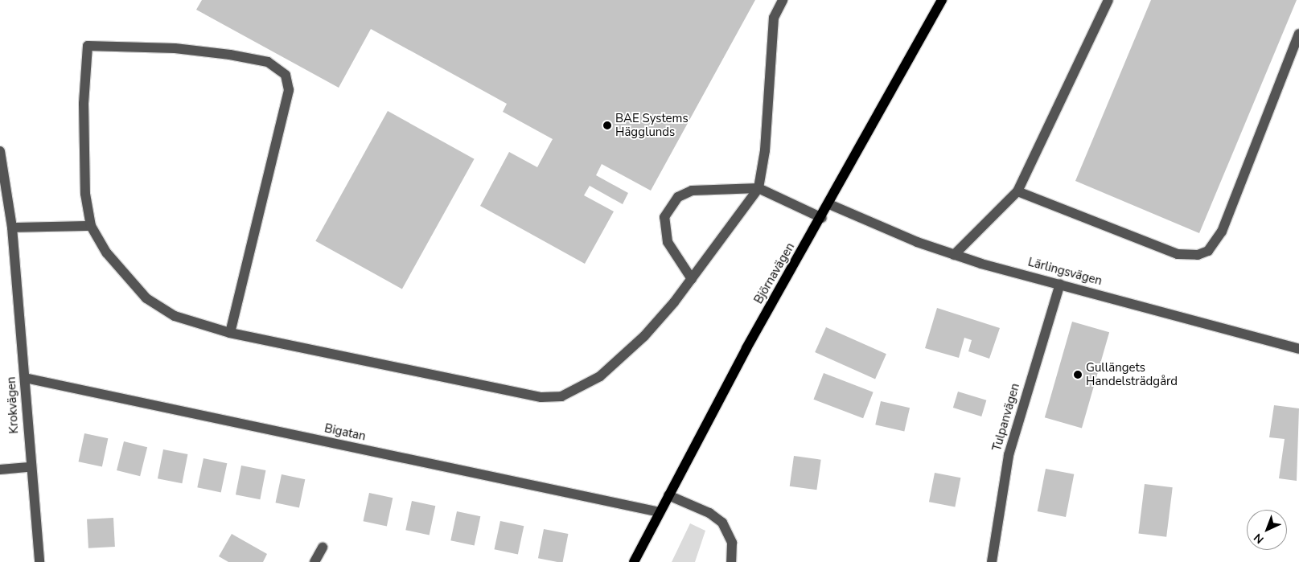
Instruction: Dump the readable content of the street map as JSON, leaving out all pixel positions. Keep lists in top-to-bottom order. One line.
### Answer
{"streets":{"main road":["Björnavägen"],"street":["Lärlingsvägen","Krokvägen","Tulpanvägen","Bigatan"]},"crossings":[["Lärlingsvägen","Björnavägen"],["Lärlingsvägen","Tulpanvägen"],["Björnavägen","Bigatan"],["Krokvägen","Bigatan"]],"places":["BAE Systems Hägglunds","Gullängets Handelsträdgård"],"north":"bottom left"}
